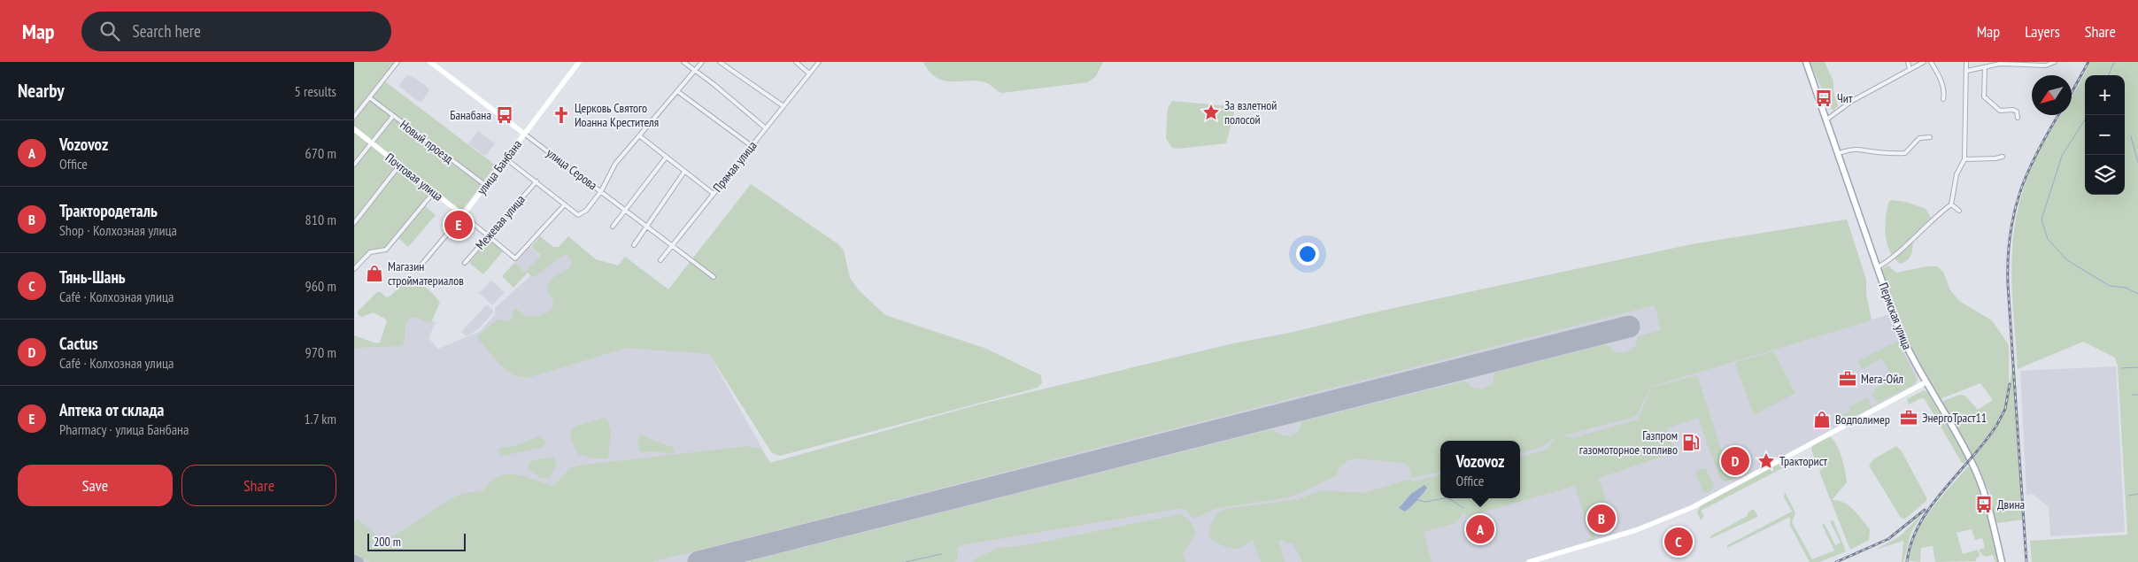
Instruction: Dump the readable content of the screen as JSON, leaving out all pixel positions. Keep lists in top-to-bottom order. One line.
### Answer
{"streets":{"main road":["Пермская улица"],"street":["Новый проезд","Прямая улица","улица Банбана","улица Серова","Почтовая улица","Межевая улица"]},"crossings":[["Новый проезд","улица Банбана"],["Прямая улица","улица Серова"],["улица Банбана","улица Серова"],["улица Банбана","Почтовая улица"],["Почтовая улица","Межевая улица"]],"places":{"bus stop":["Чит","Банабана","Двина"],"place":["За взлетной полосой","Тракторист"],"church":["Церковь Святого Иоанна Крестителя"],"shop":["Магазин стройматериалов","Водполимер"],"office":["Мега-Ойл","ЭнергоТраст11"],"fuel station":["Газпром газомоторное топливо"]},"scale_bar":"200 m","north":"bottom left","page":{"header":"Map","search":"Search here","nav":["Map","Layers","Share"],"heading":["Nearby","5 results"],"map_buttons":["+","−"],"list":[{"mark":"A","name":"Vozovoz","note":"Office","value":"670 m"},{"mark":"B","name":"Трактородеталь","note":"Shop · Колхозная улица","value":"810 m"},{"mark":"C","name":"Тянь-Шань","note":"Café · Колхозная улица","value":"960 m"},{"mark":"D","name":"Cactus","note":"Café · Колхозная улица","value":"970 m"},{"mark":"E","name":"Аптека от склада","note":"Pharmacy · улица Банбана","value":"1.7 km"}],"pins":["E","D","B","A","C"],"popup":["Vozovoz","Office"],"buttons":["Save","Share"],"scale":"200 m"}}
